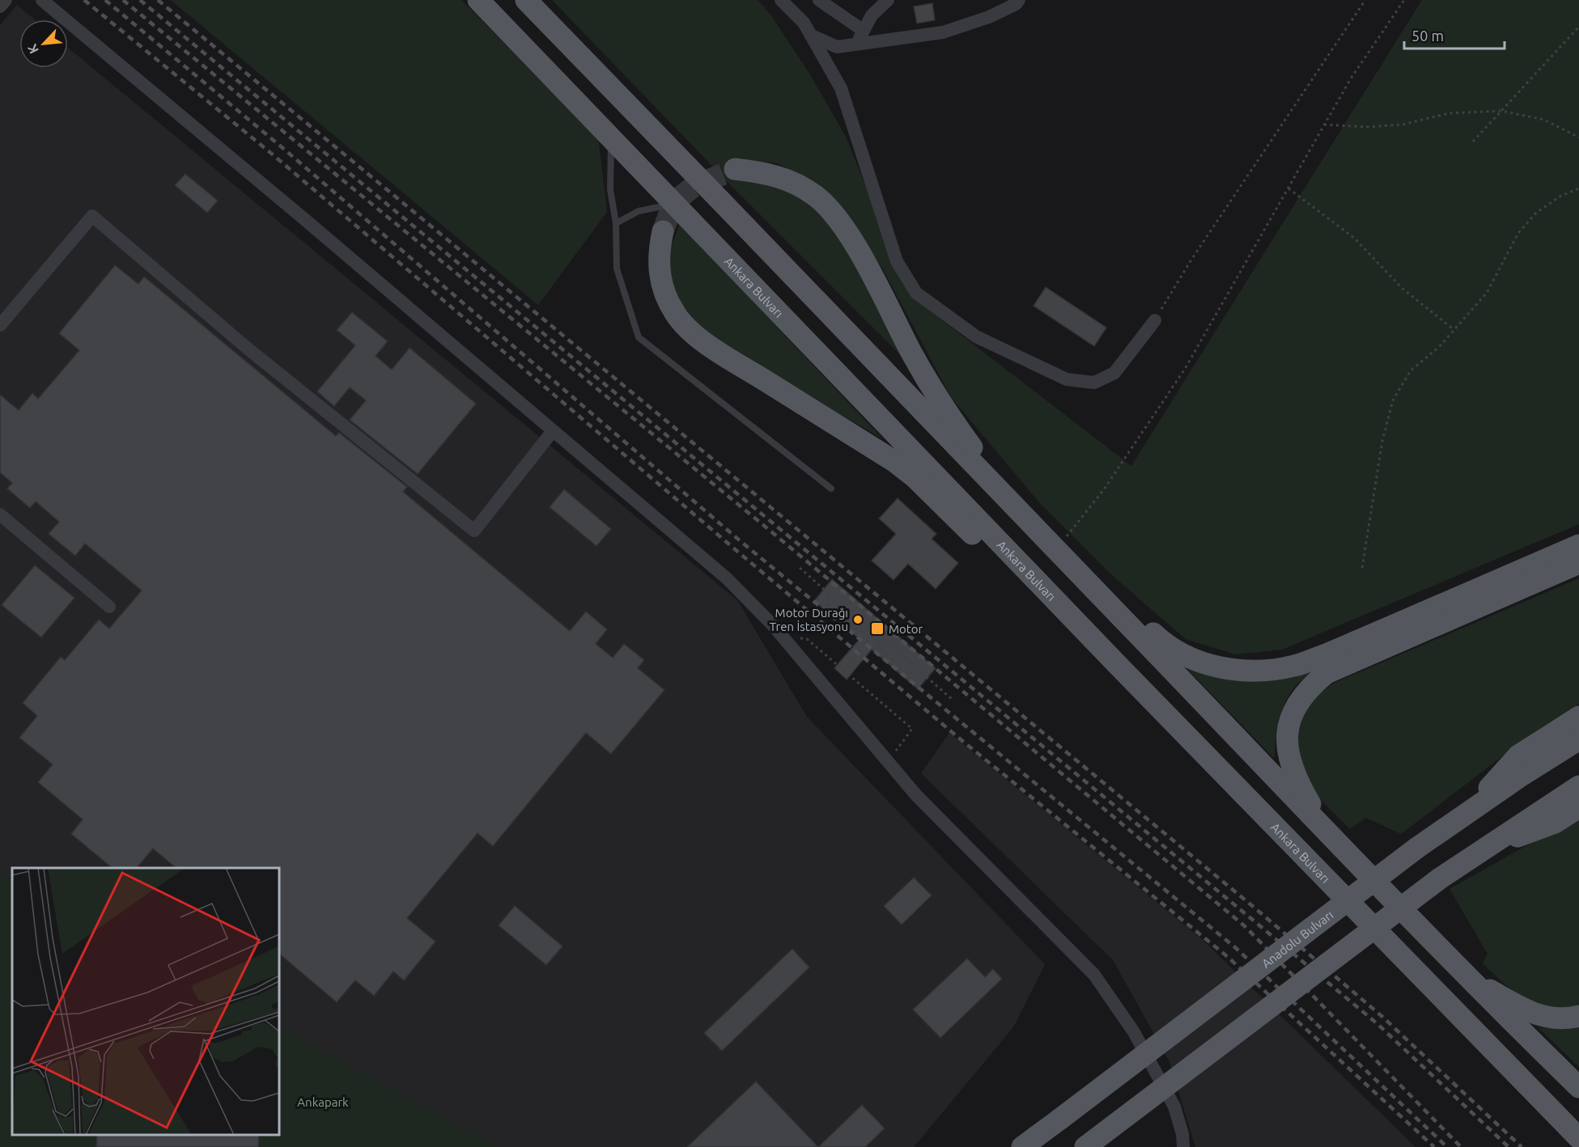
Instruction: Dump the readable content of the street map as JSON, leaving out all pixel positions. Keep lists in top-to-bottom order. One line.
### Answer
{"streets":{"main road":["Ankara Bulvarı","Anadolu Bulvarı"]},"parks":["Ankapark"],"places":{"other":["Motor Durağı Tren İstasyonu"],"transit":["Motor"]},"scale_bar":"50 m","north":"bottom left"}
